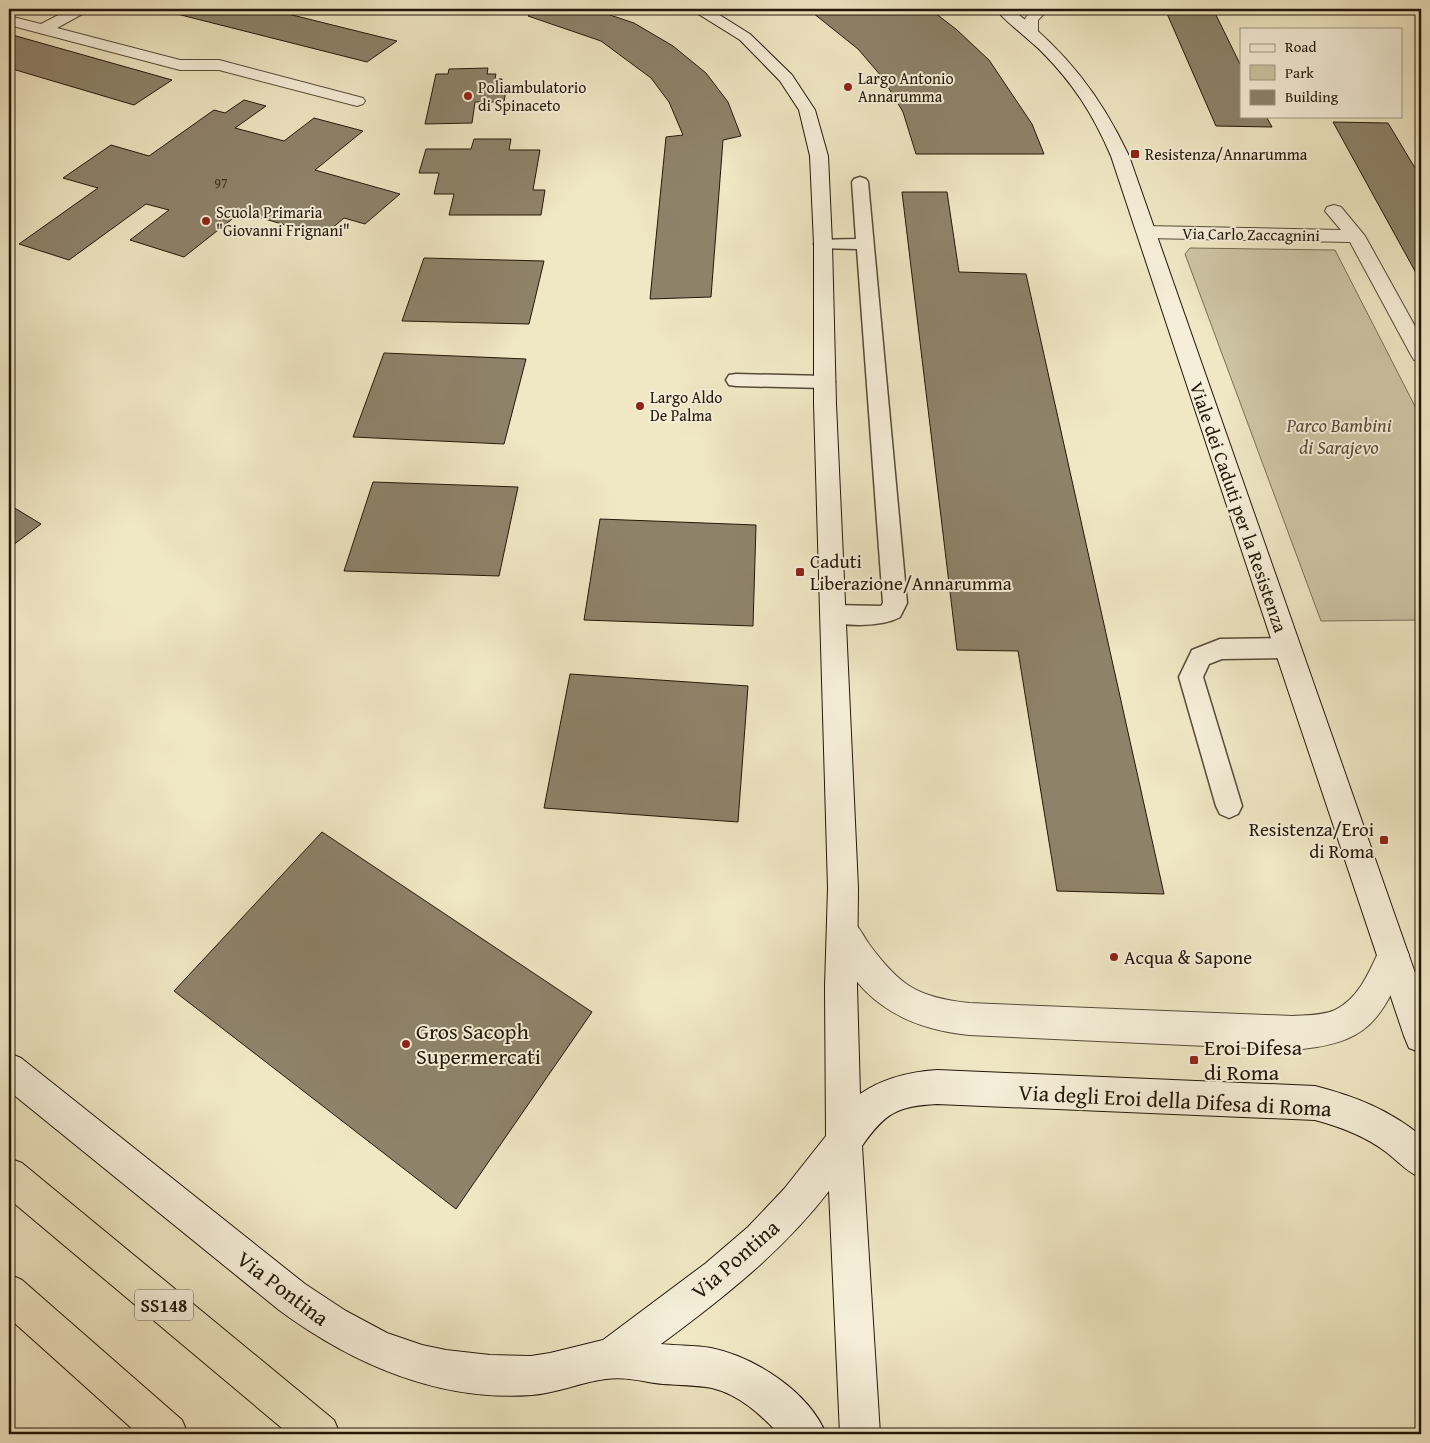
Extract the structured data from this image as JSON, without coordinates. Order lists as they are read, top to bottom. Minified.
{"streets":{"highway":["SS148"],"street":["Via Carlo Zaccagnini","Viale dei Caduti per la Resistenza","Via degli Eroi della Difesa di Roma","Via Pontina"]},"crossings":[["Via Carlo Zaccagnini","Viale dei Caduti per la Resistenza"],["Via degli Eroi della Difesa di Roma","Via Pontina"]],"parks":["Parco Bambini di Sarajevo"],"places":{"other":["Largo Antonio Annarumma","Poliambulatorio di Spinaceto","Scuola Primaria \"Giovanni Frignani\"","Largo Aldo De Palma","Acqua & Sapone","Gros Sacoph Supermercati"],"transit":["Resistenza/Annarumma","Caduti Liberazione/Annarumma","Resistenza/Eroi di Roma","Eroi Difesa di Roma"]},"house_numbers":["97"],"legend":["Road","Park","Building"]}
